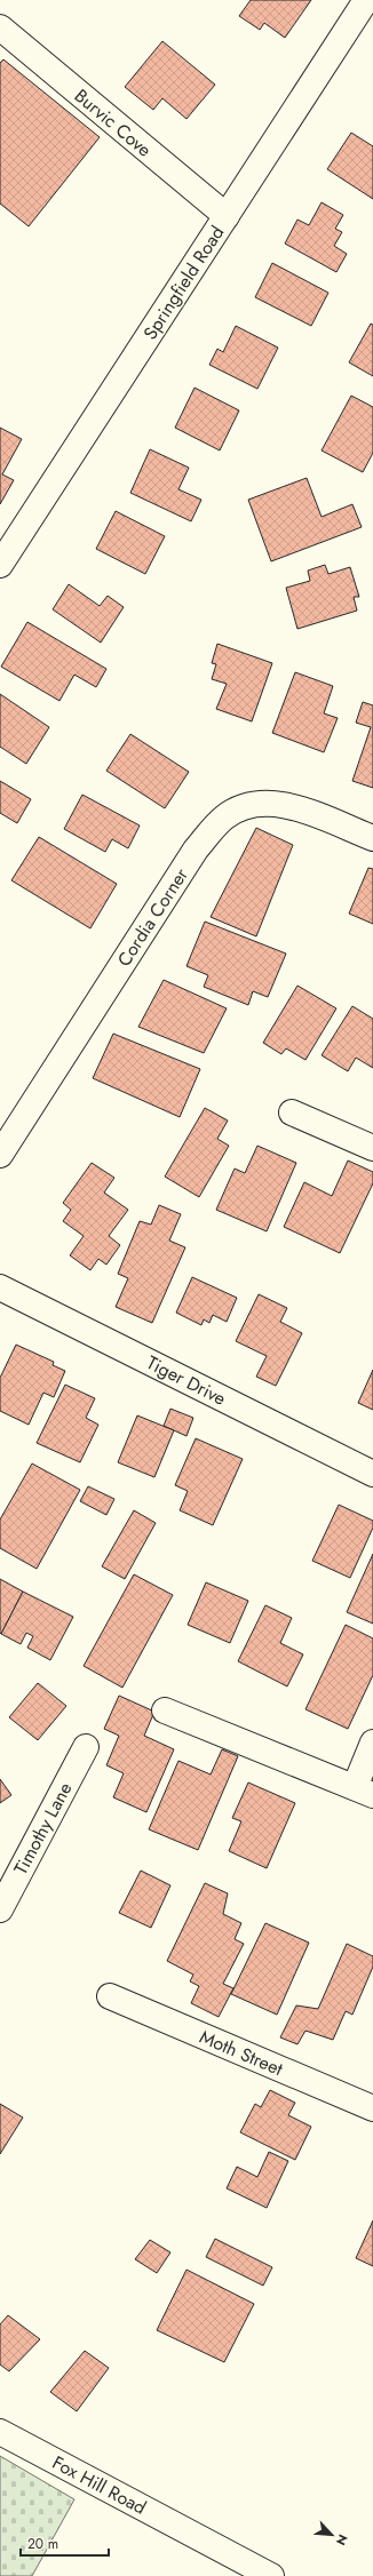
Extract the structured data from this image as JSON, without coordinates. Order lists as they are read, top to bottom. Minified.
{"streets":{"street":["Burvic Cove","Springfield Road","Cordia Corner","Tiger Drive","Timothy Lane","Moth Street","Fox Hill Road"]},"crossings":[["Burvic Cove","Springfield Road"]],"scale_bar":"20 m","north":"bottom right"}
